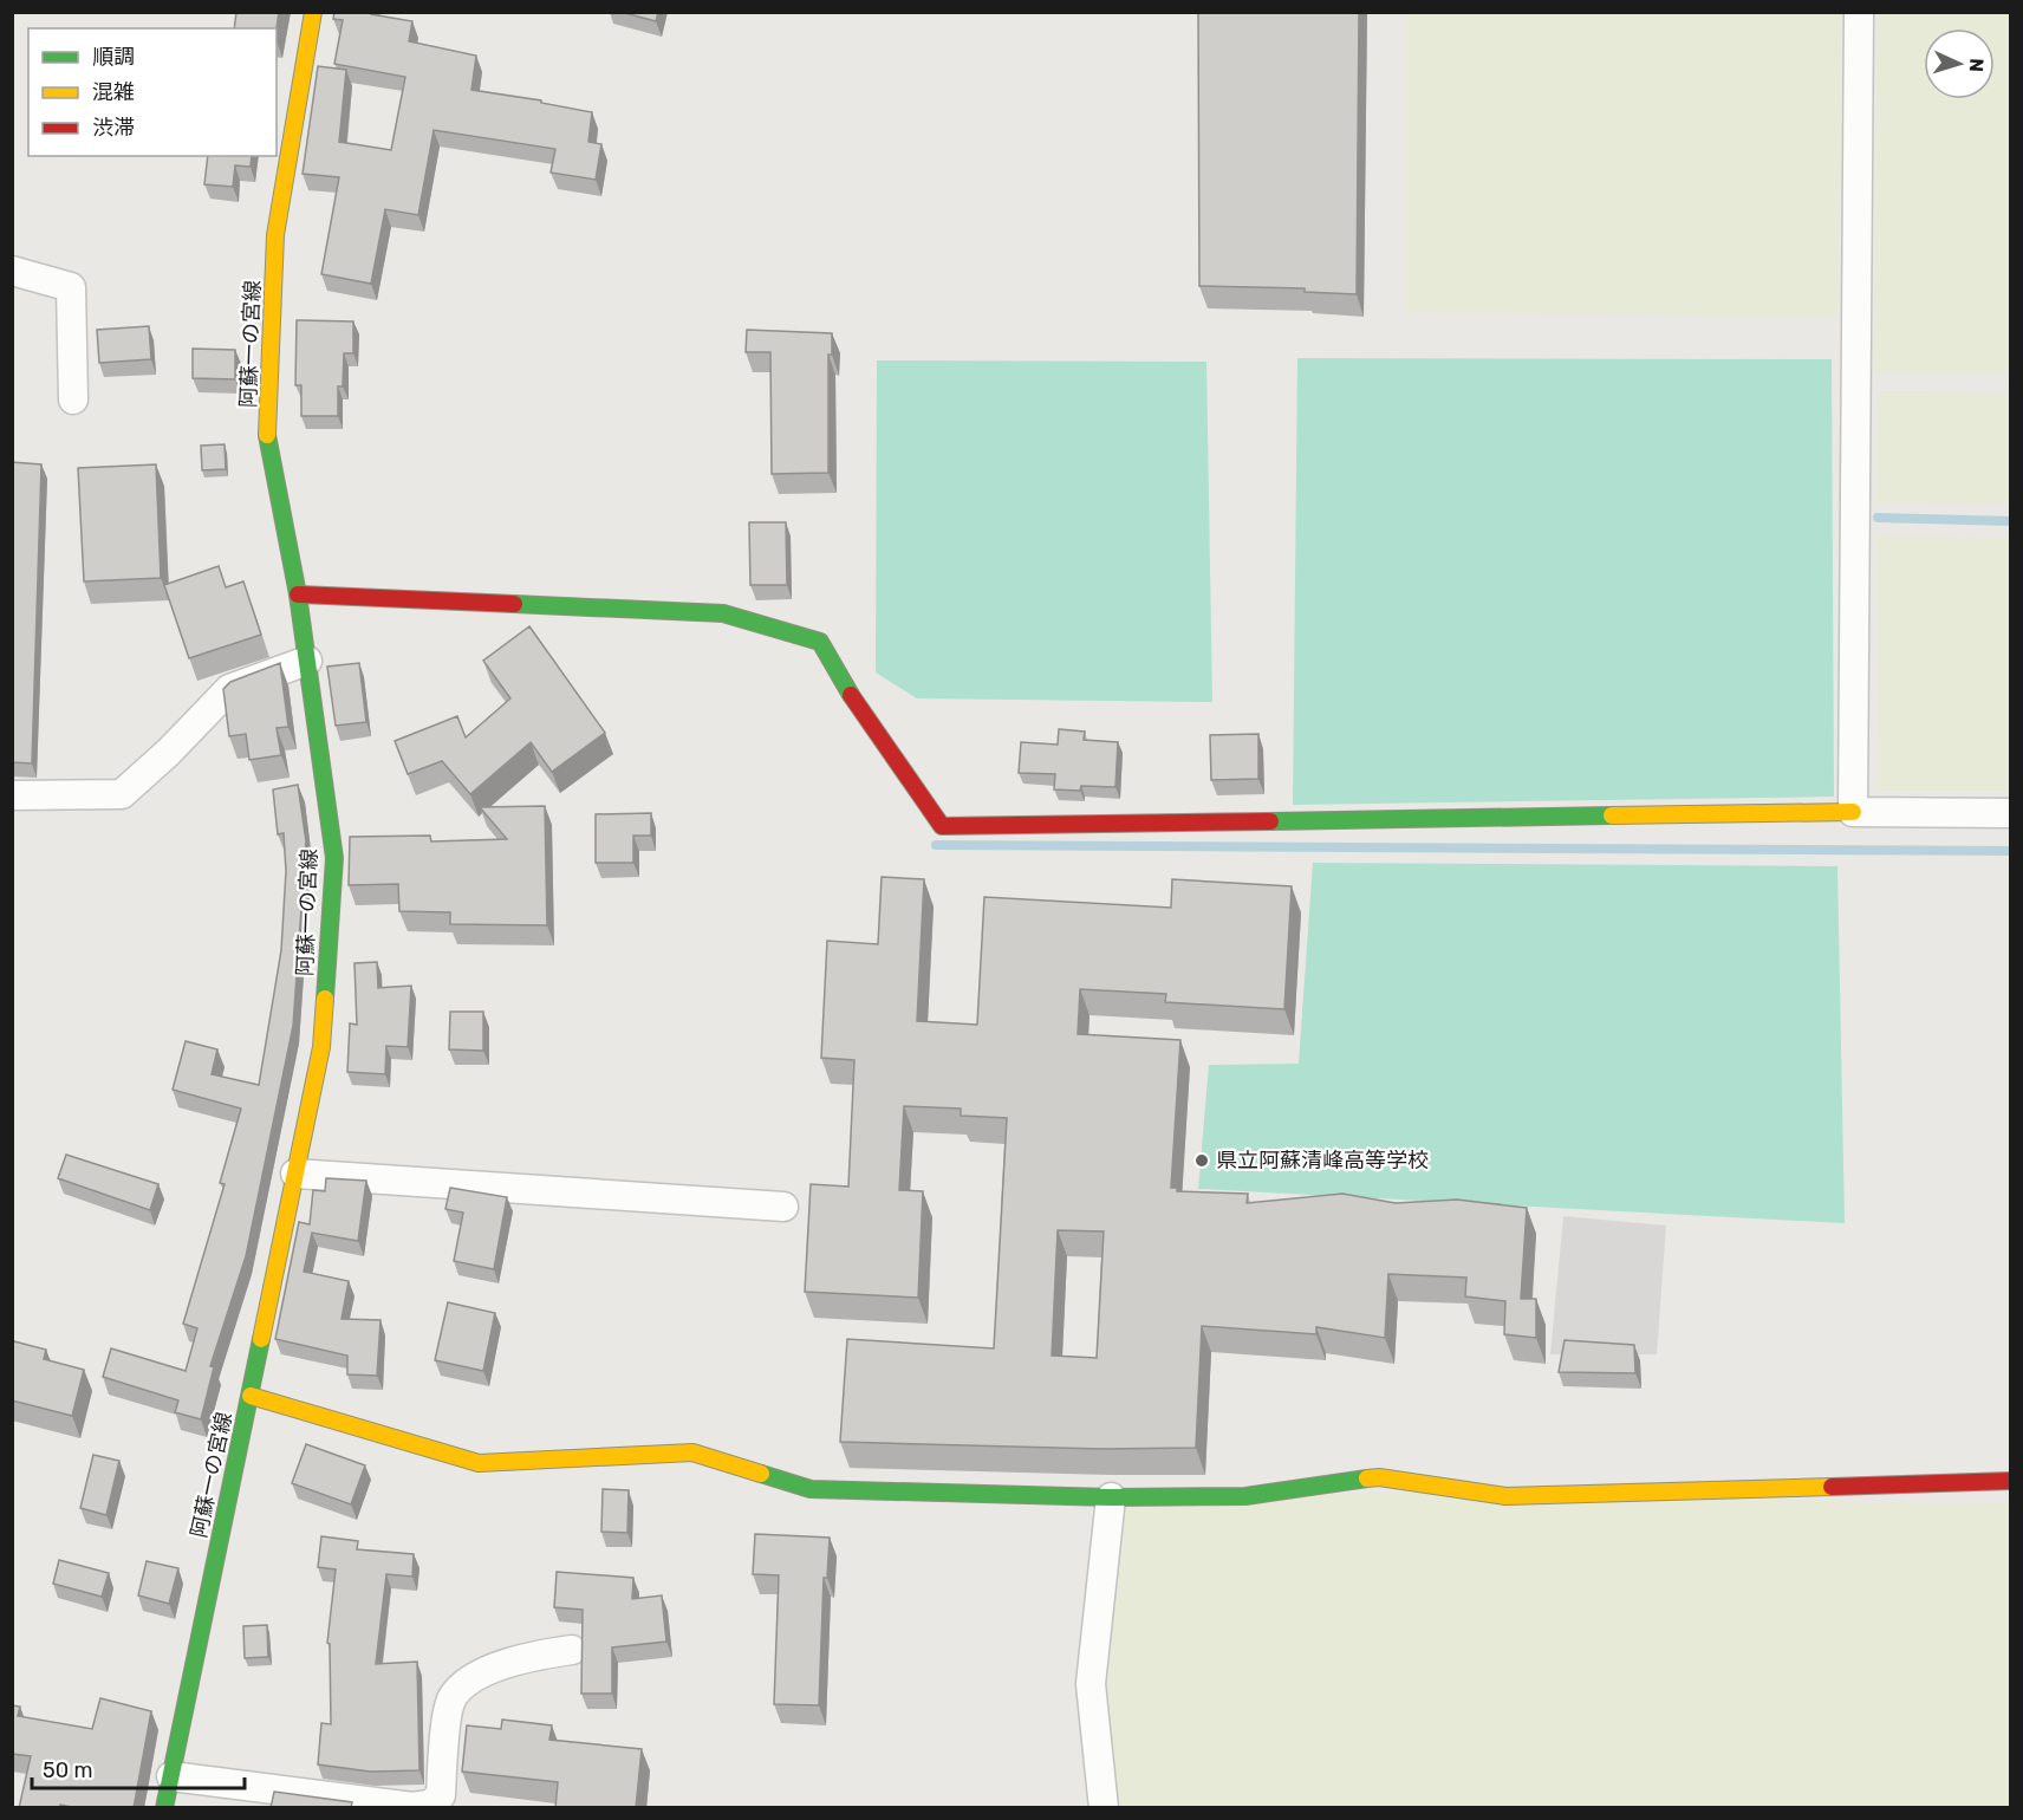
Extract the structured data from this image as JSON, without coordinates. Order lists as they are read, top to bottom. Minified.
{"streets":{"street":["阿蘇一の宮線"]},"places":["県立阿蘇清峰高等学校"],"legend":["順調","混雑","渋滞"],"scale_bar":"50 m","north":"right"}
